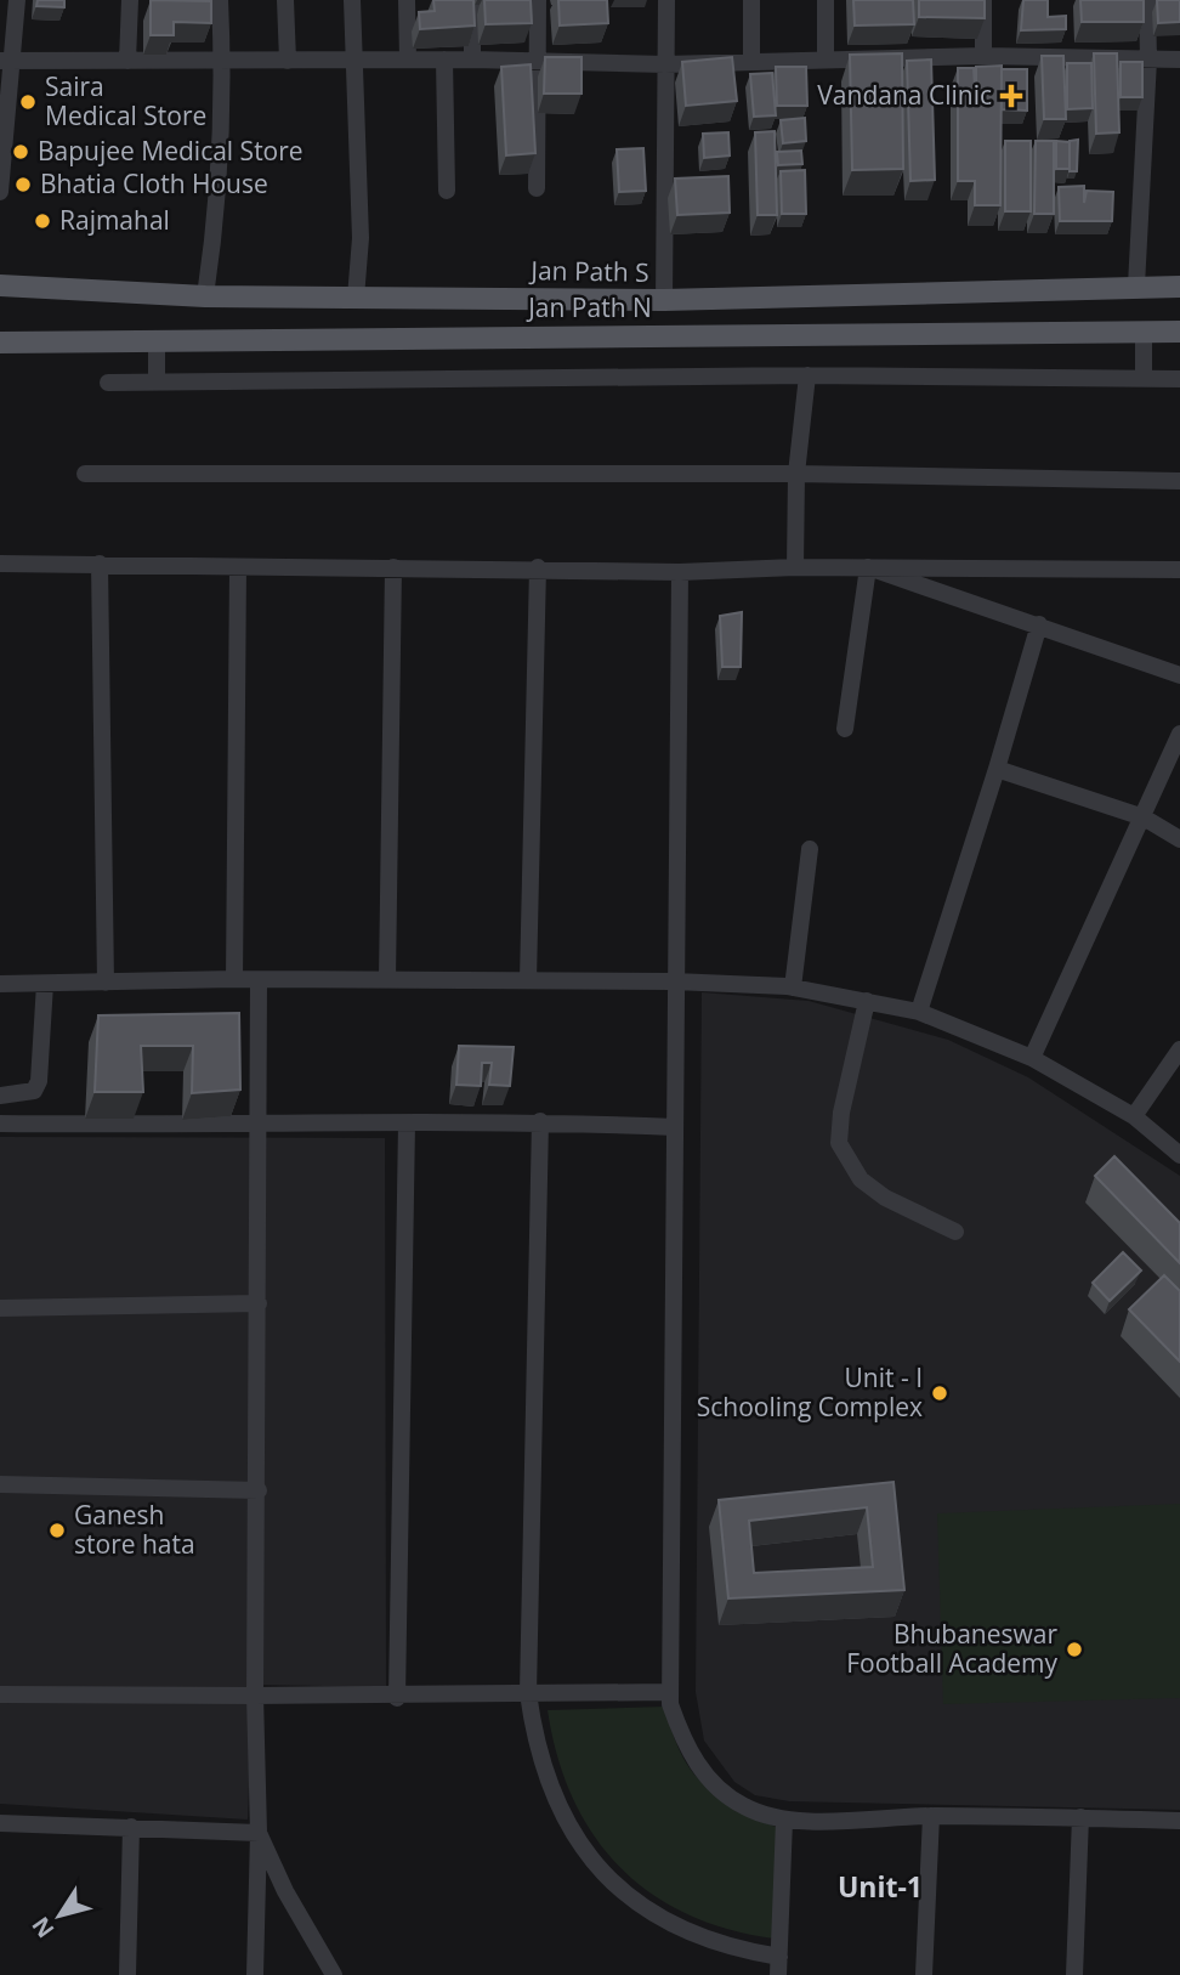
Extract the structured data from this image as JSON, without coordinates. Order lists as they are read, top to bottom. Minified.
{"streets":{"main road":["Jan Path S","Jan Path N"]},"districts":["Unit-1"],"places":{"health":["Vandana Clinic"],"other":["Saira Medical Store","Bapujee Medical Store","Bhatia Cloth House","Rajmahal","Unit - I Schooling Complex","Ganesh store hata","Bhubaneswar Football Academy"]},"north":"bottom left"}
